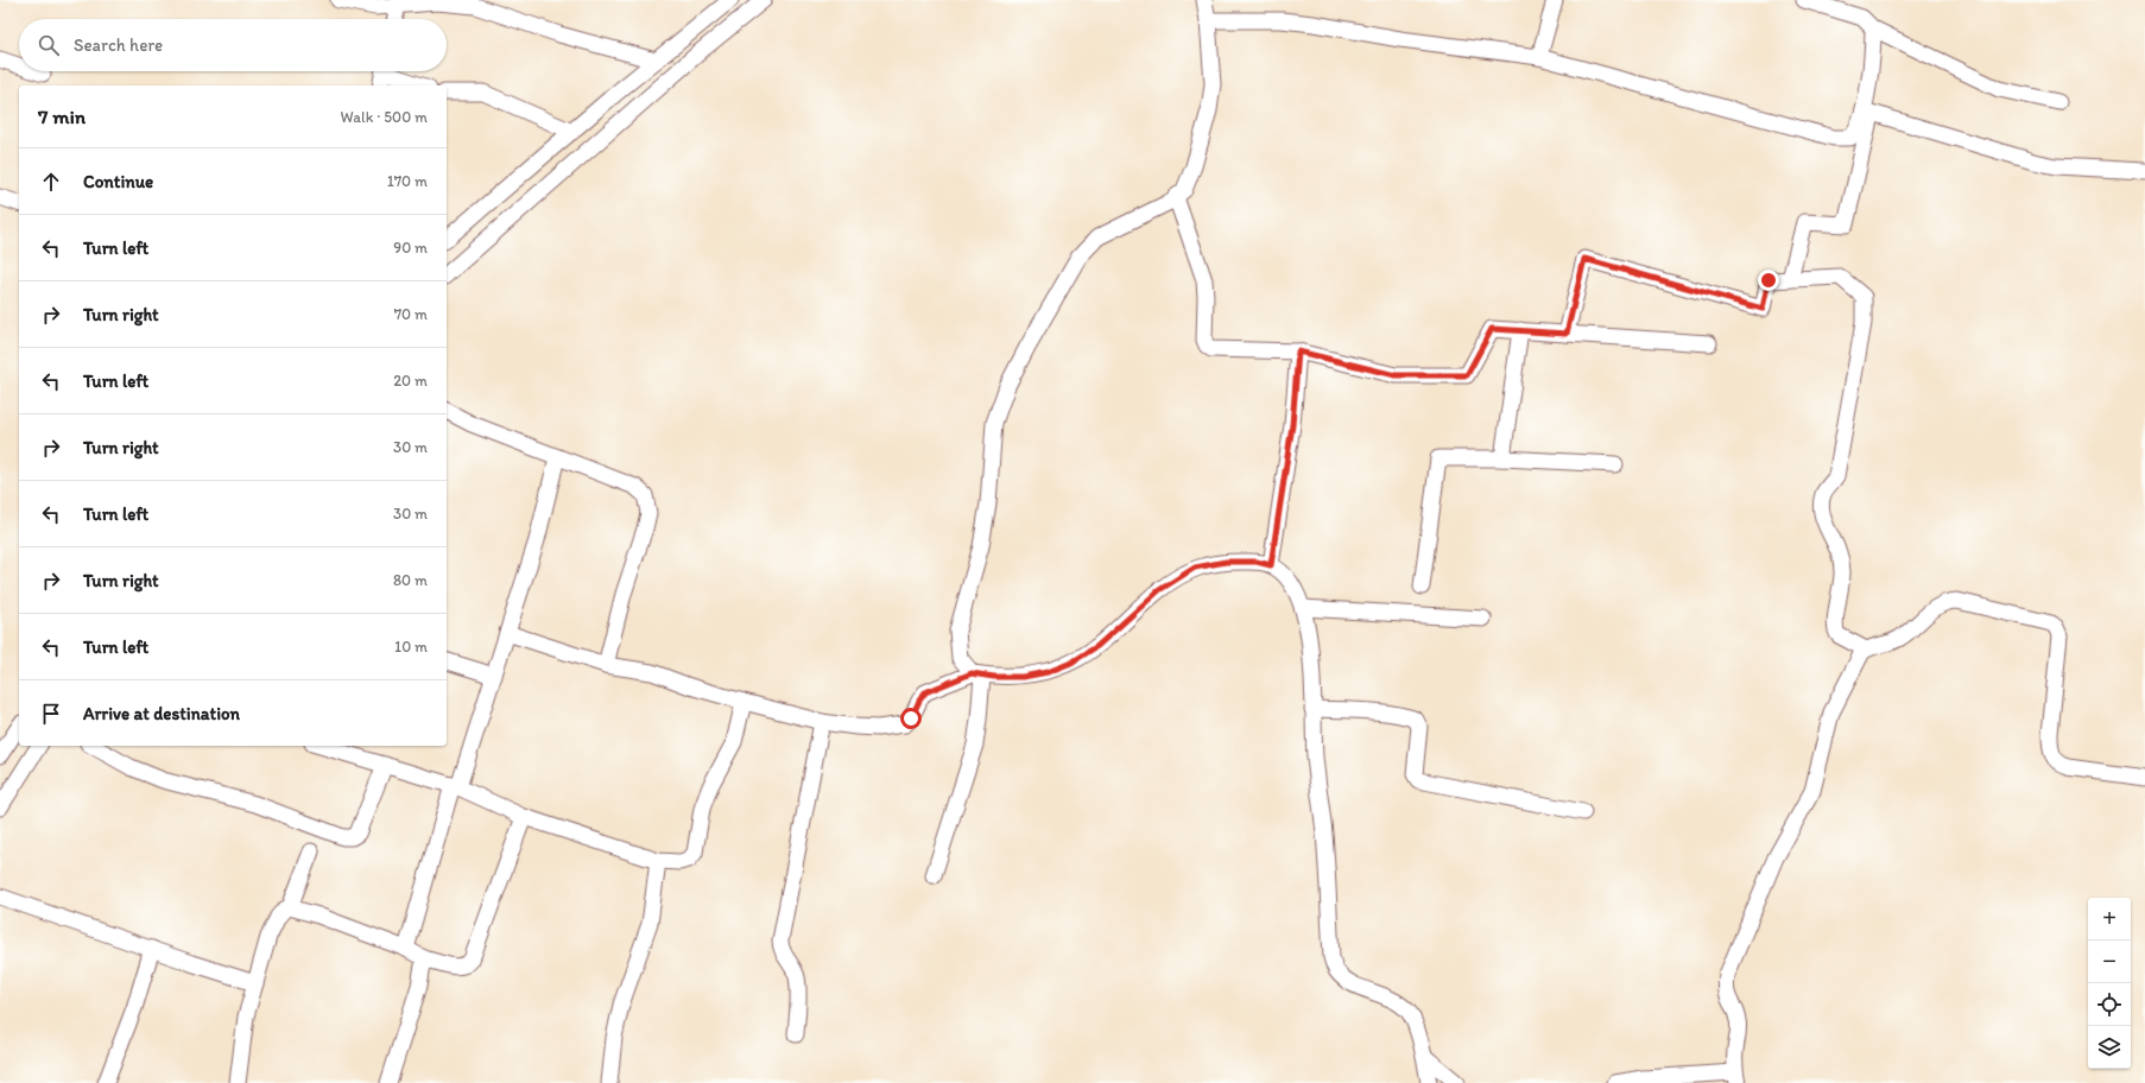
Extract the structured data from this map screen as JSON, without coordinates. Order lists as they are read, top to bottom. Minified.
{"page":{"search":"Search here","heading":["7 min","Walk · 500 m"],"list":[["Continue","170 m"],["Turn left","90 m"],["Turn right","70 m"],["Turn left","20 m"],["Turn right","30 m"],["Turn left","30 m"],["Turn right","80 m"],["Turn left","10 m"],"Arrive at destination"],"map_buttons":["+","−"]}}
